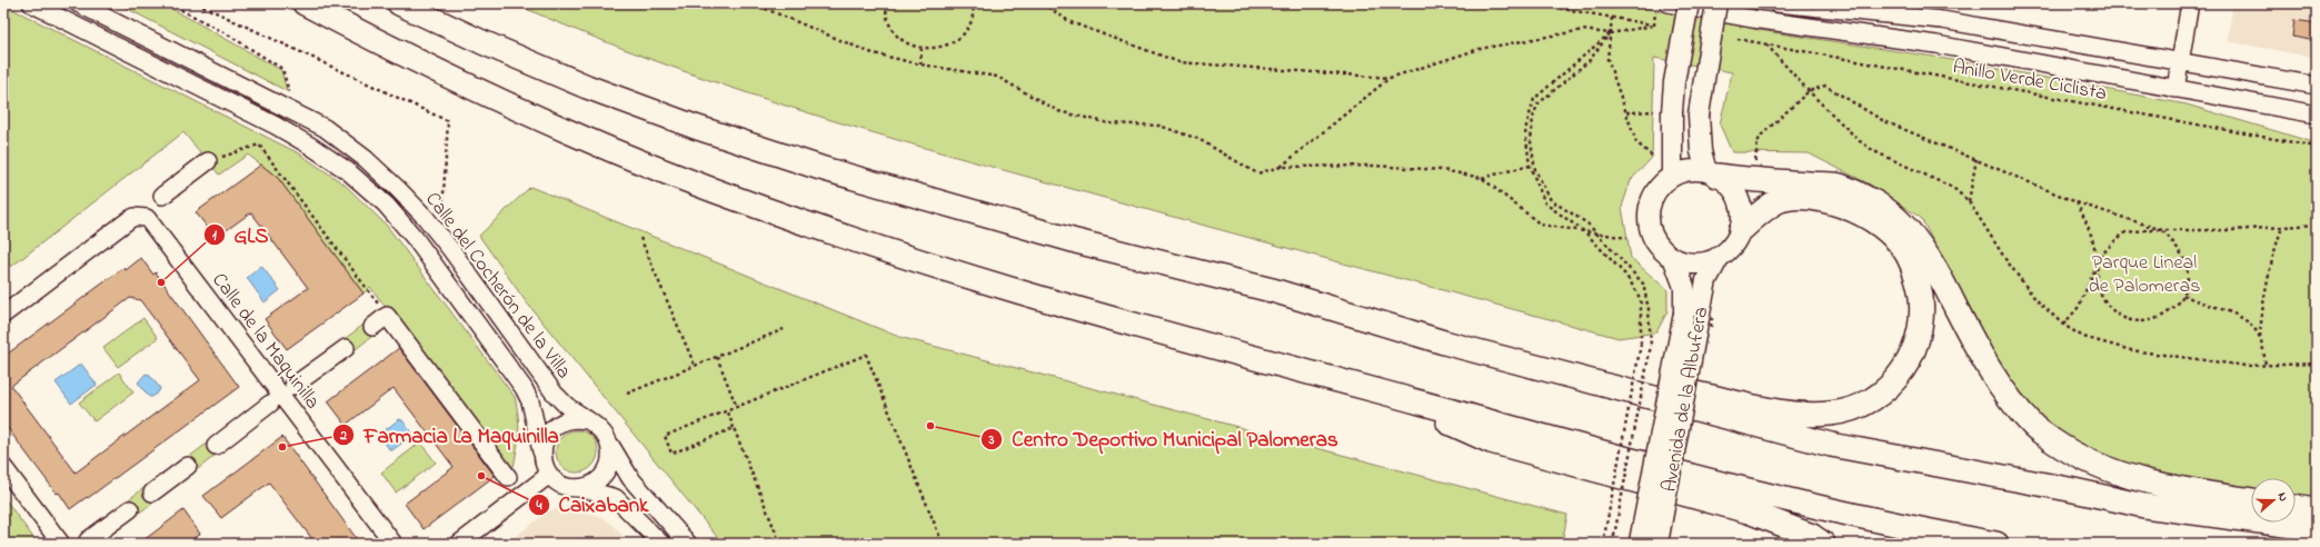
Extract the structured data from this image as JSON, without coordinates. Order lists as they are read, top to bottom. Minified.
{"streets":{"main road":["Avenida de la Albufera"],"street":["Calle del Cocherón de la Villa","Calle de la Maquinilla"],"path":["Anillo Verde Ciclista"]},"parks":["Parque Lineal de Palomeras"],"places":["GLS","Centro Deportivo Municipal Palomeras","Farmacia La Maquinilla","Caixabank"],"north":"right"}
